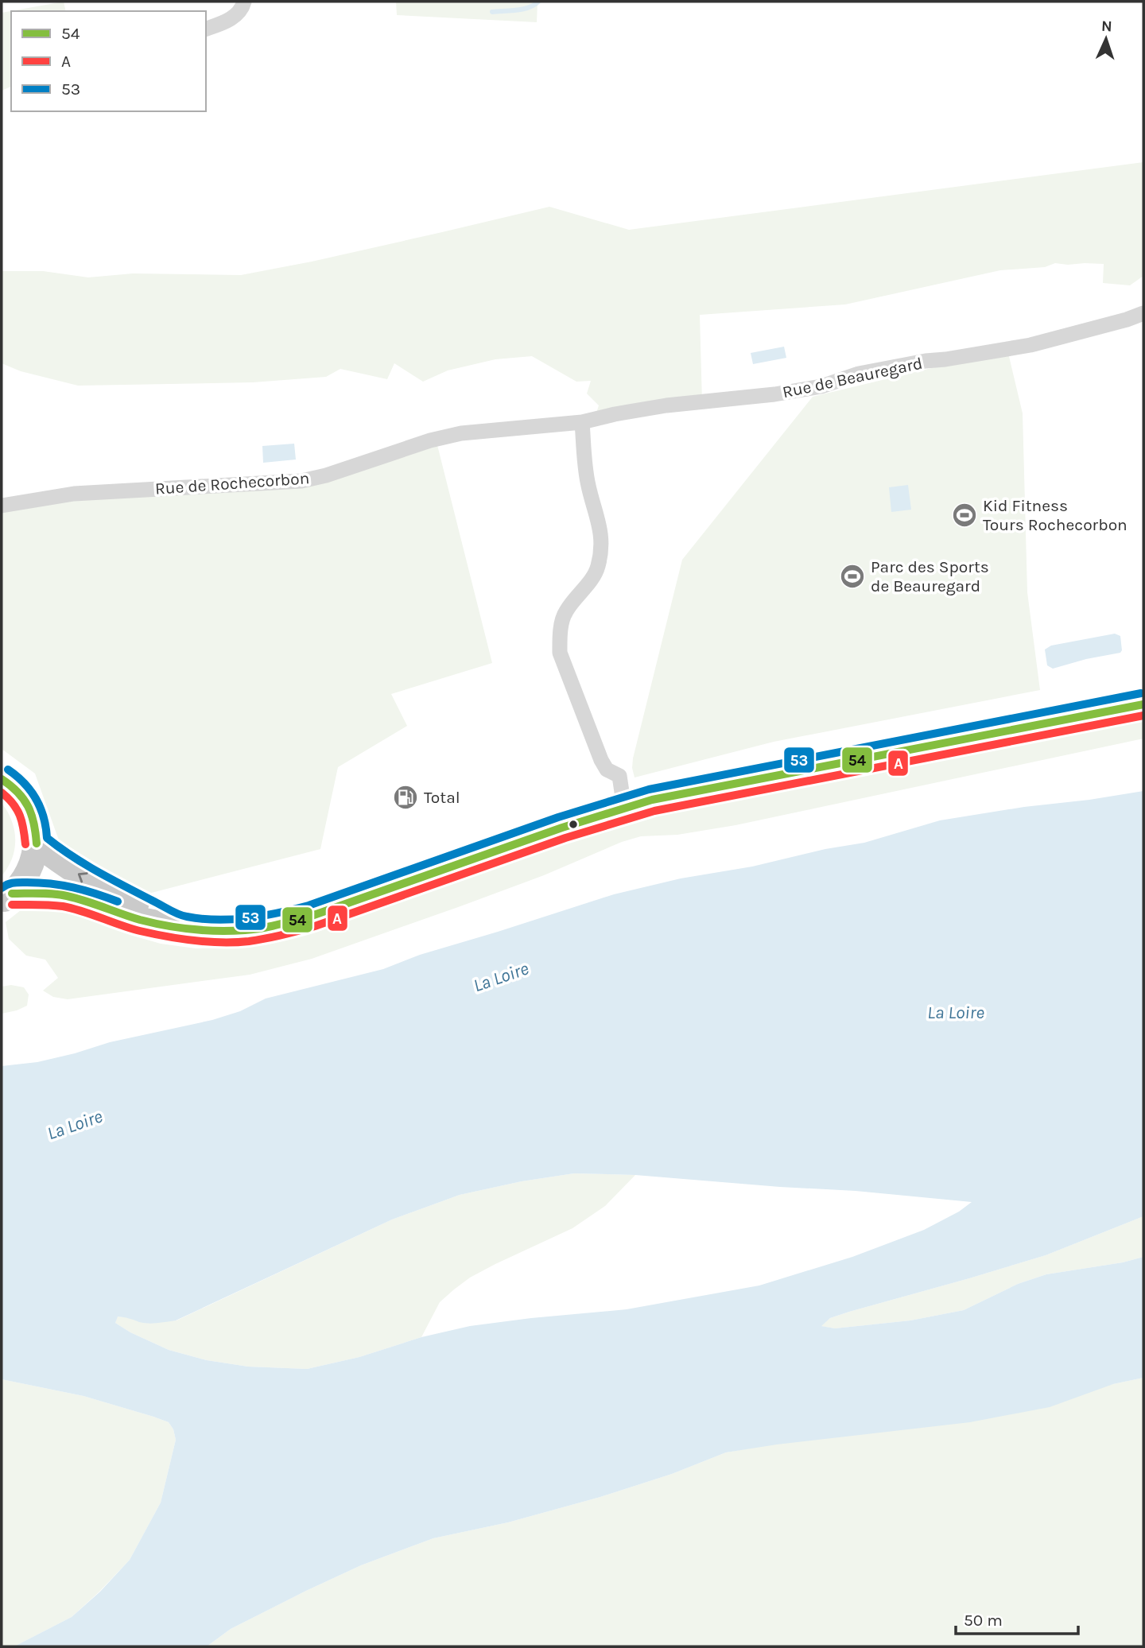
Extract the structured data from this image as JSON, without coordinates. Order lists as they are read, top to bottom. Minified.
{"streets":{"street":["Rue de Beauregard","Rue de Rochecorbon"]},"crossings":[["Rue de Beauregard","Rue de Rochecorbon"]],"water":["La Loire"],"places":{"sports":["Kid Fitness Tours Rochecorbon","Parc des Sports de Beauregard"],"fuel station":["Total"]},"lines":["transit line 53","transit line 54","transit line A"],"legend":["54","A","53"],"scale_bar":"50 m","north":"top"}
